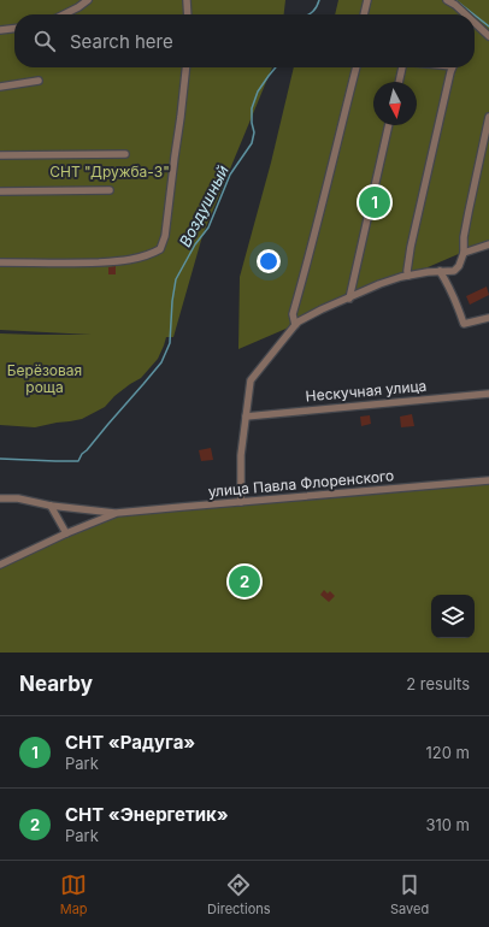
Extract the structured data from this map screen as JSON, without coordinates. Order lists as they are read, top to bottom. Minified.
{"streets":{"street":["Нескучная улица","улица Павла Флоренского"]},"water":["Воздушный"],"parks":["СНТ \"Дружба-3\"","Берёзовая роща"],"north":"bottom","page":{"search":"Search here","pins":["1","2"],"heading":["Nearby","2 results"],"list":[{"mark":"1","name":"СНТ «Радуга»","note":"Park","value":"120 m"},{"mark":"2","name":"СНТ «Энергетик»","note":"Park","value":"310 m"}],"nav":["Map","Directions","Saved"]}}
